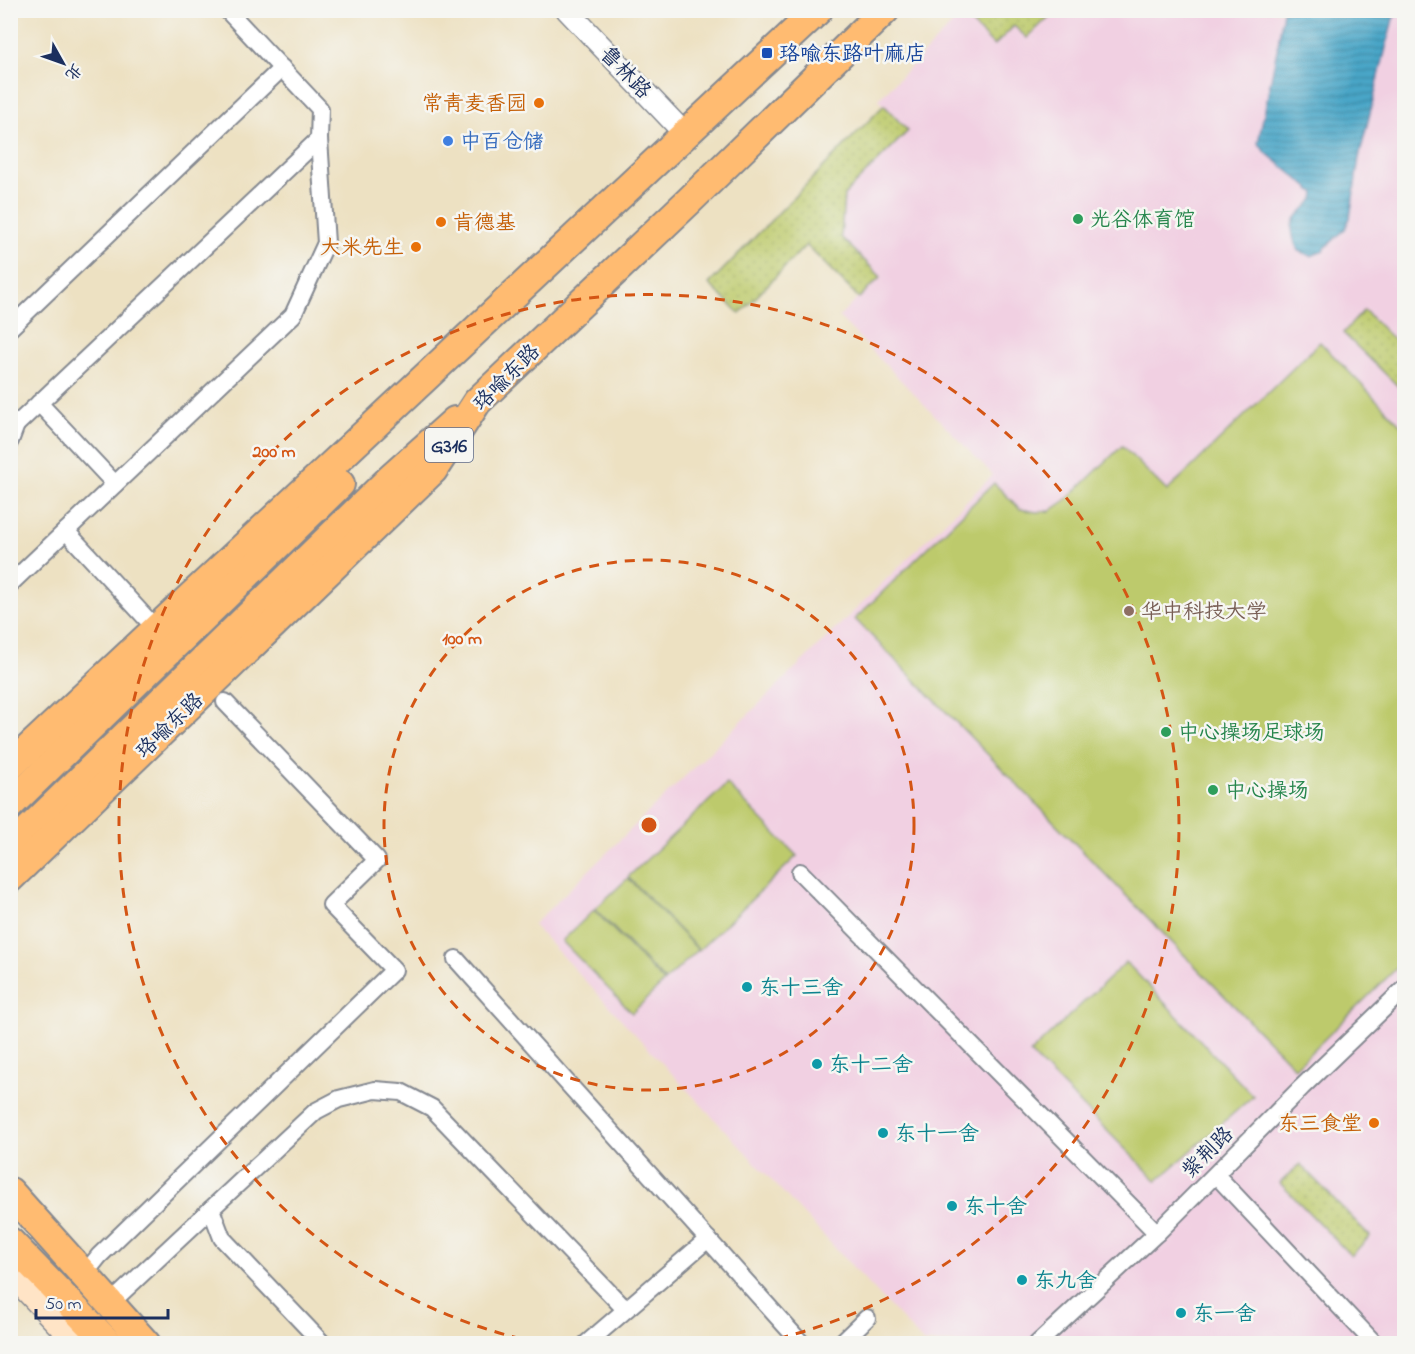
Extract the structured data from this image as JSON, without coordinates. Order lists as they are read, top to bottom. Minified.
{"streets":{"highway":["珞喻东路","G316"],"street":["鲁林路","紫荆路"]},"places":{"transit":["珞喻东路叶麻店"],"other":["常青麦香园","中百仓储","光谷体育馆","肯德基","大米先生","华中科技大学","中心操场足球场","中心操场","东十三舍","东十二舍","东三食堂","东十一舍","东十舍","东九舍","东一舍"]},"scale_bar":"50 m","north":"bottom right","rings":["200 m","100 m"]}
